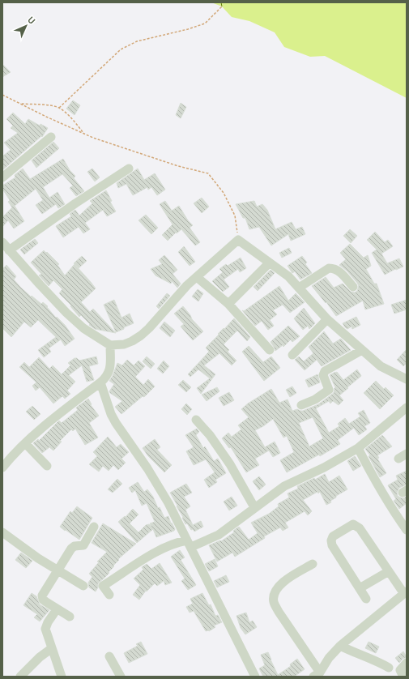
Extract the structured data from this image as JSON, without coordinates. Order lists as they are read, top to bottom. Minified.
{"north":"top right"}
